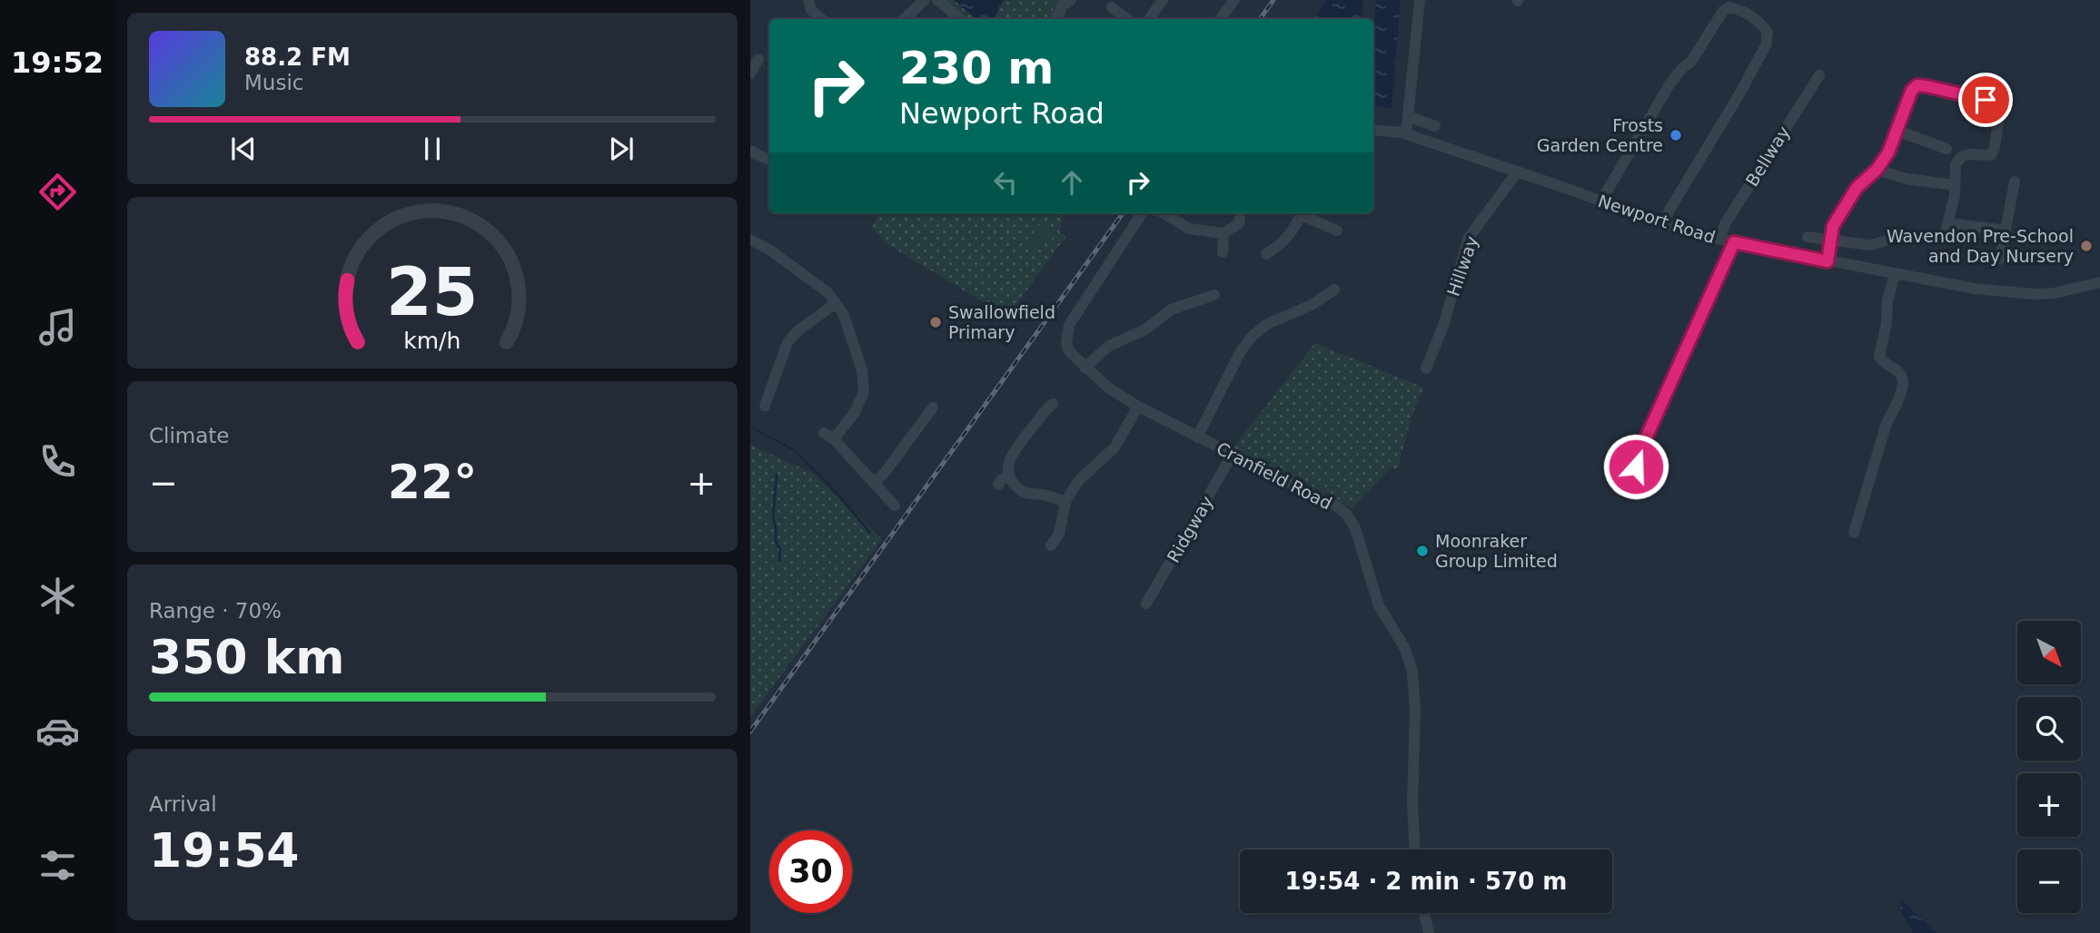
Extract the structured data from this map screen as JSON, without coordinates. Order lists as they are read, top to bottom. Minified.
{"streets":{"street":["Bellway","Newport Road","Hillway","Cranfield Road","Ridgway"]},"crossings":[["Bellway","Newport Road"],["Newport Road","Hillway"],["Cranfield Road","Ridgway"]],"places":["Frosts Garden Centre","Wavendon Pre-School and Day Nursery","Swallowfield Primary","Moonraker Group Limited"],"north":"bottom right","page":{"tabs":"19:52","turn":["230 m","Newport Road"],"song":["88.2 FM","Music"],"tile":["Climate",["Range · 70%","350 km"],["Arrival","19:54"]],"heat":["−","22°","+"],"map_buttons":["+","−"],"limit":"30","trip":"19:54 · 2 min · 570 m","gauge":["25","km/h"]}}
